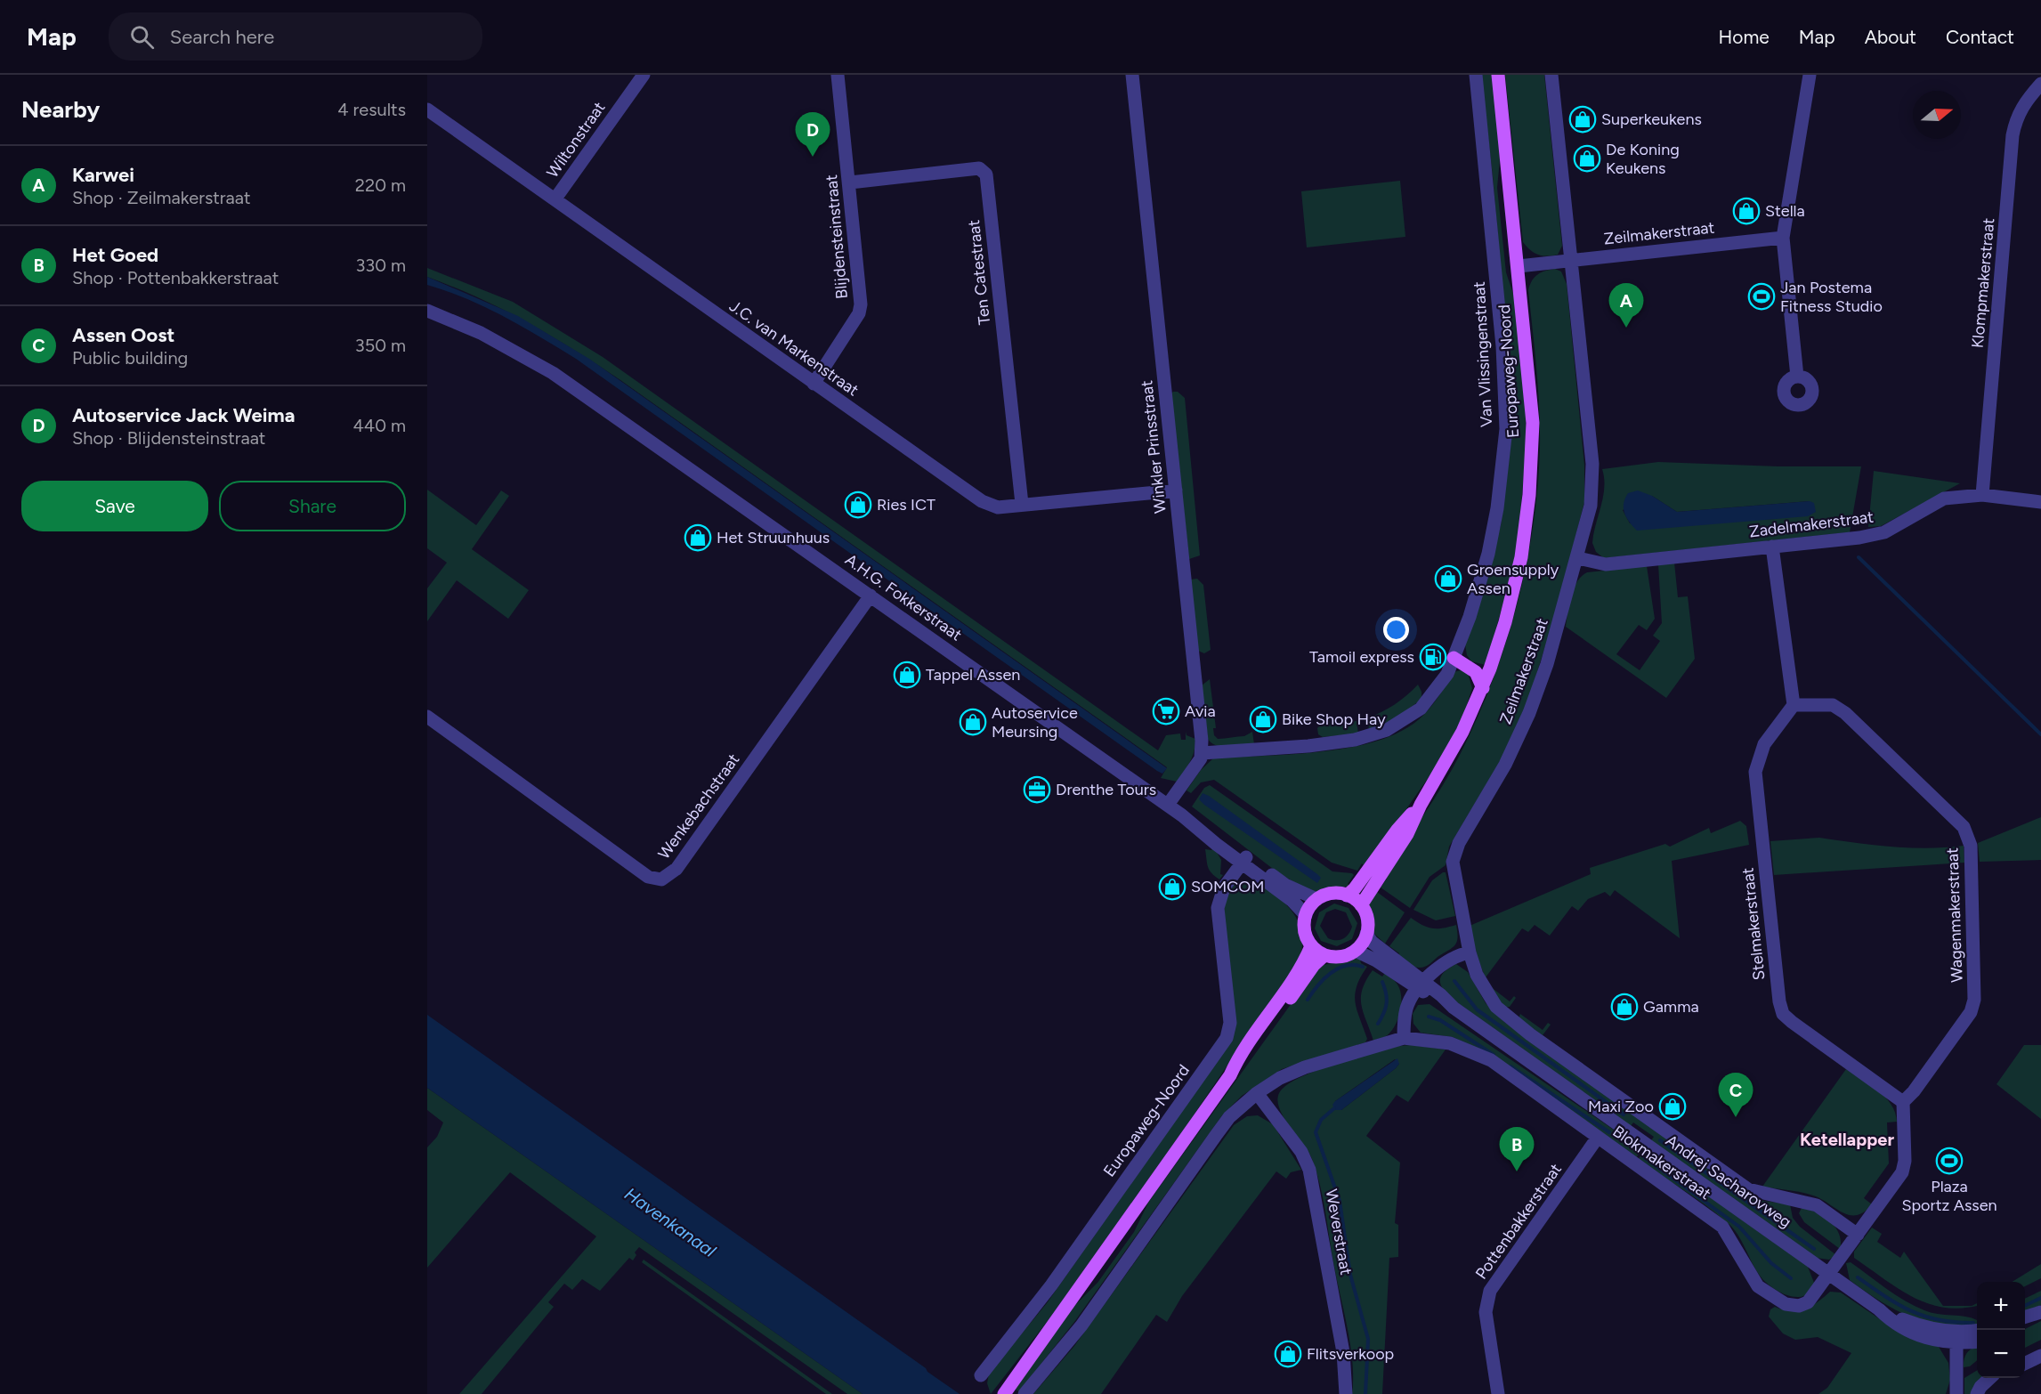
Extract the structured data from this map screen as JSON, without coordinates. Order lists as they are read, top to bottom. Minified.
{"streets":{"main road":["Europaweg-Noord"],"street":["Wiltonstraat","Zeilmakerstraat","Blijdensteinstraat","Ten Catestraat","Klompmakerstraat","J.C. van Markenstraat","Van Vlissingenstraat","Winkler Prinsstraat","Zadelmakerstraat","A.H.G. Fokkerstraat","Wenkebachstraat","Wagenmakerstraat","Stelmakerstraat","Blokmakerstraat","Andrej Sacharovweg","Pottenbakkerstraat","Weverstraat"]},"crossings":[["Wiltonstraat","J.C. van Markenstraat"],["Zeilmakerstraat","Europaweg-Noord"],["Zeilmakerstraat","Zadelmakerstraat"],["Blijdensteinstraat","Ten Catestraat"],["Blijdensteinstraat","J.C. van Markenstraat"],["Ten Catestraat","J.C. van Markenstraat"],["Klompmakerstraat","Zadelmakerstraat"],["J.C. van Markenstraat","Winkler Prinsstraat"],["Van Vlissingenstraat","Winkler Prinsstraat"],["Europaweg-Noord","A.H.G. Fokkerstraat"],["Europaweg-Noord","Andrej Sacharovweg"],["A.H.G. Fokkerstraat","Wenkebachstraat"],["A.H.G. Fokkerstraat","Andrej Sacharovweg"],["Wagenmakerstraat","Stelmakerstraat"],["Blokmakerstraat","Andrej Sacharovweg"],["Blokmakerstraat","Pottenbakkerstraat"]],"districts":["Ketellapper"],"water":["Havenkanaal"],"places":{"shop":["Superkeukens","De Koning Keukens","Stella","Ries ICT","Het Struunhuus","Groensupply Assen","Tappel Assen","Bike Shop Hay","Autoservice Meursing","SOMCOM","Gamma","Maxi Zoo","Flitsverkoop"],"sports":["Jan Postema Fitness Studio","Plaza Sportz Assen"],"fuel station":["Tamoil express"],"supermarket":["Avia"],"office":["Drenthe Tours"]},"north":"right","page":{"header":"Map","search":"Search here","nav":["Home","Map","About","Contact"],"heading":["Nearby","4 results"],"pins":["D","A","C","B"],"list":[{"mark":"A","name":"Karwei","note":"Shop · Zeilmakerstraat","value":"220 m"},{"mark":"B","name":"Het Goed","note":"Shop · Pottenbakkerstraat","value":"330 m"},{"mark":"C","name":"Assen Oost","note":"Public building","value":"350 m"},{"mark":"D","name":"Autoservice Jack Weima","note":"Shop · Blijdensteinstraat","value":"440 m"}],"buttons":["Save","Share"],"map_buttons":["+","−"]}}
